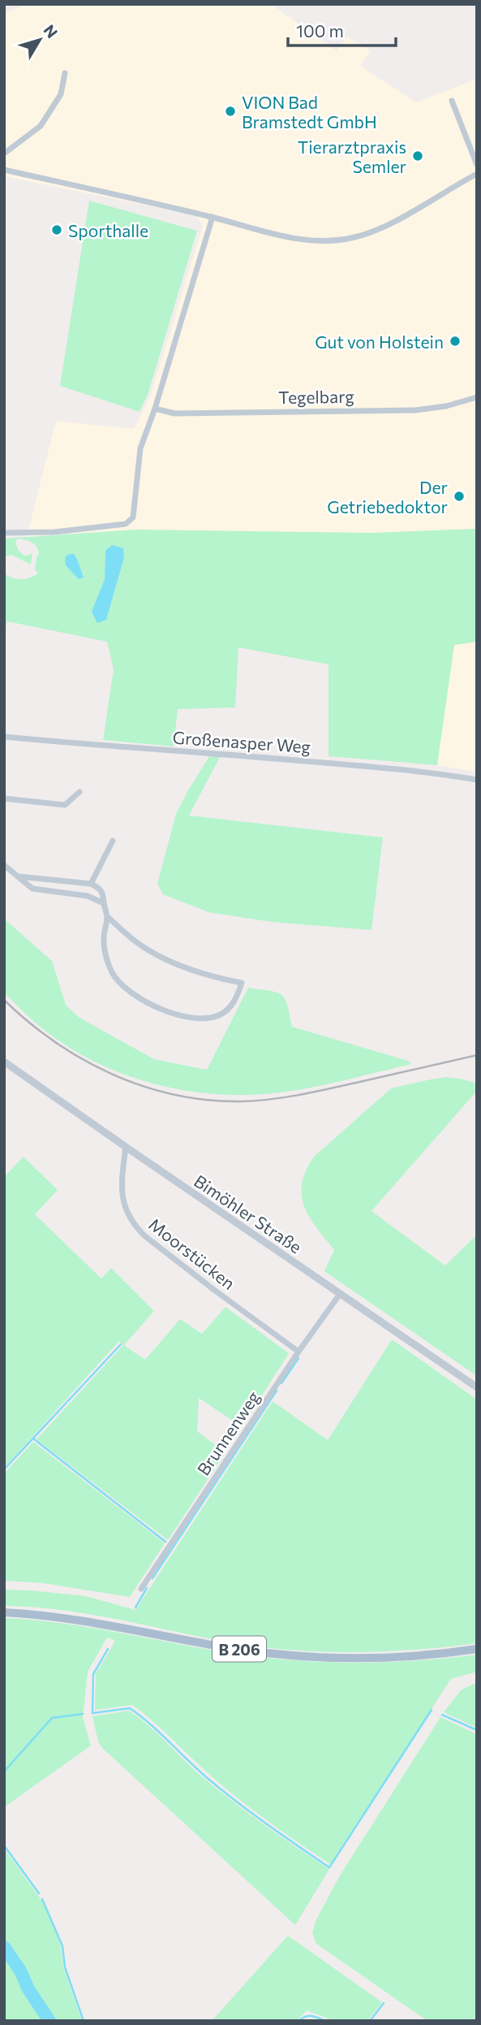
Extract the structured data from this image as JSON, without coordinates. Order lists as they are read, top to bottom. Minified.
{"streets":{"main road":["B 206"],"street":["Tegelbarg","Großenasper Weg","Bimöhler Straße","Moorstücken","Brunnenweg"]},"crossings":[["Bimöhler Straße","Moorstücken"],["Bimöhler Straße","Brunnenweg"],["Moorstücken","Brunnenweg"]],"places":["VION Bad Bramstedt GmbH","Tierarztpraxis Semler","Sporthalle","Gut von Holstein","Der Getriebedoktor"],"scale_bar":"100 m","north":"top right"}
